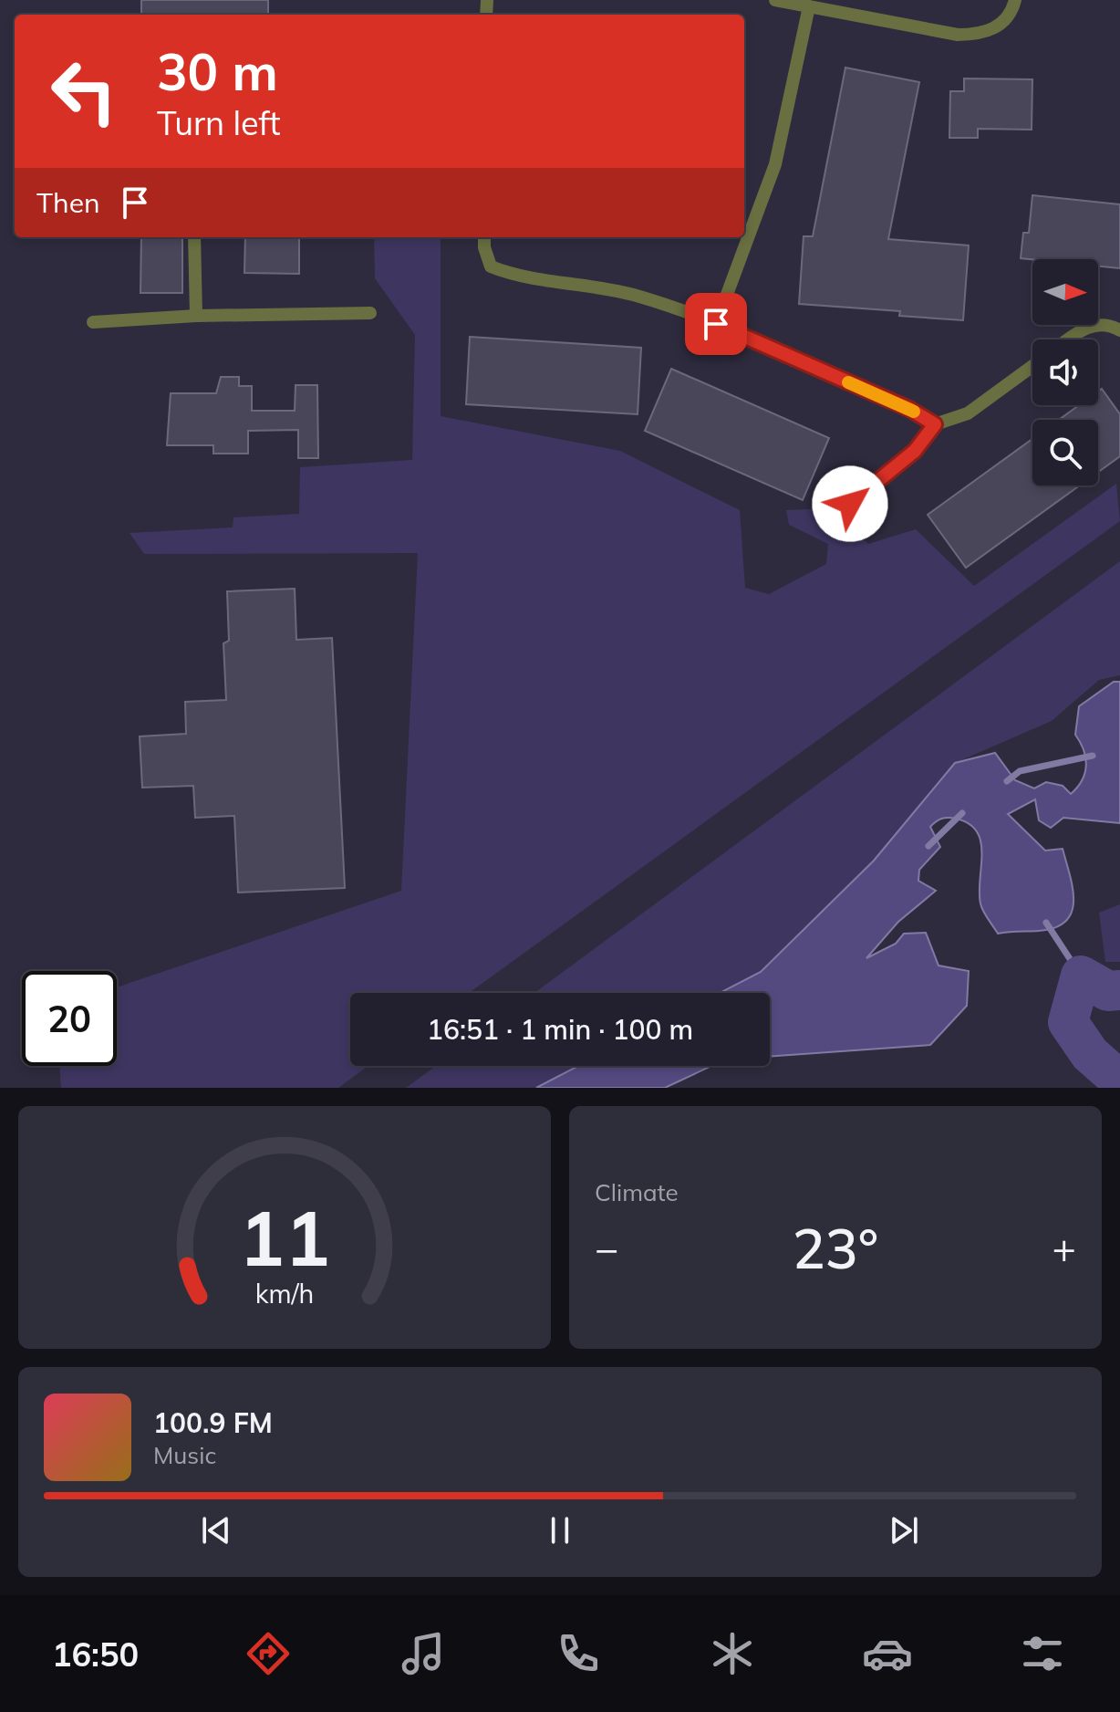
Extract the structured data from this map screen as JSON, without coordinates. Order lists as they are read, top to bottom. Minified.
{"north":"right","page":{"turn":["30 m","Turn left"],"then":"Then","limit":"20","trip":"16:51 · 1 min · 100 m","tile":"Climate","heat":["−","23°","+"],"song":["100.9 FM","Music"],"tabs":"16:50","gauge":["11","km/h"]}}
